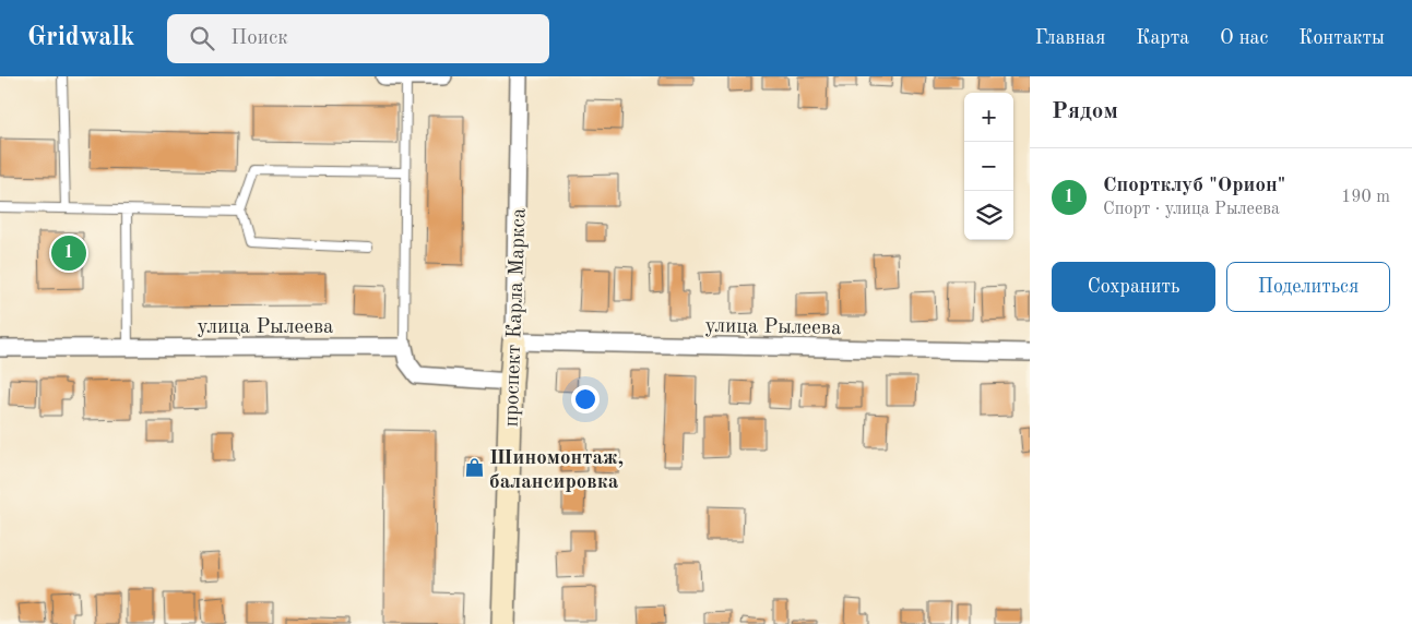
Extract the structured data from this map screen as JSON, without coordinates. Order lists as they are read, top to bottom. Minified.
{"streets":{"street":["проспект Карла Маркса","улица Рылеева"]},"crossings":[["проспект Карла Маркса","улица Рылеева"]],"places":{"shop":["Шиномонтаж, балансировка"]},"page":{"header":"Gridwalk","search":"Поиск","nav":["Главная","Карта","О нас","Контакты"],"heading":"Рядом","map_buttons":["+","−"],"list":[{"mark":"1","name":"Спортклуб \"Орион\"","note":"Спорт · улица Рылеева","value":"190 m"}],"pins":"1","buttons":["Сохранить","Поделиться"]}}
